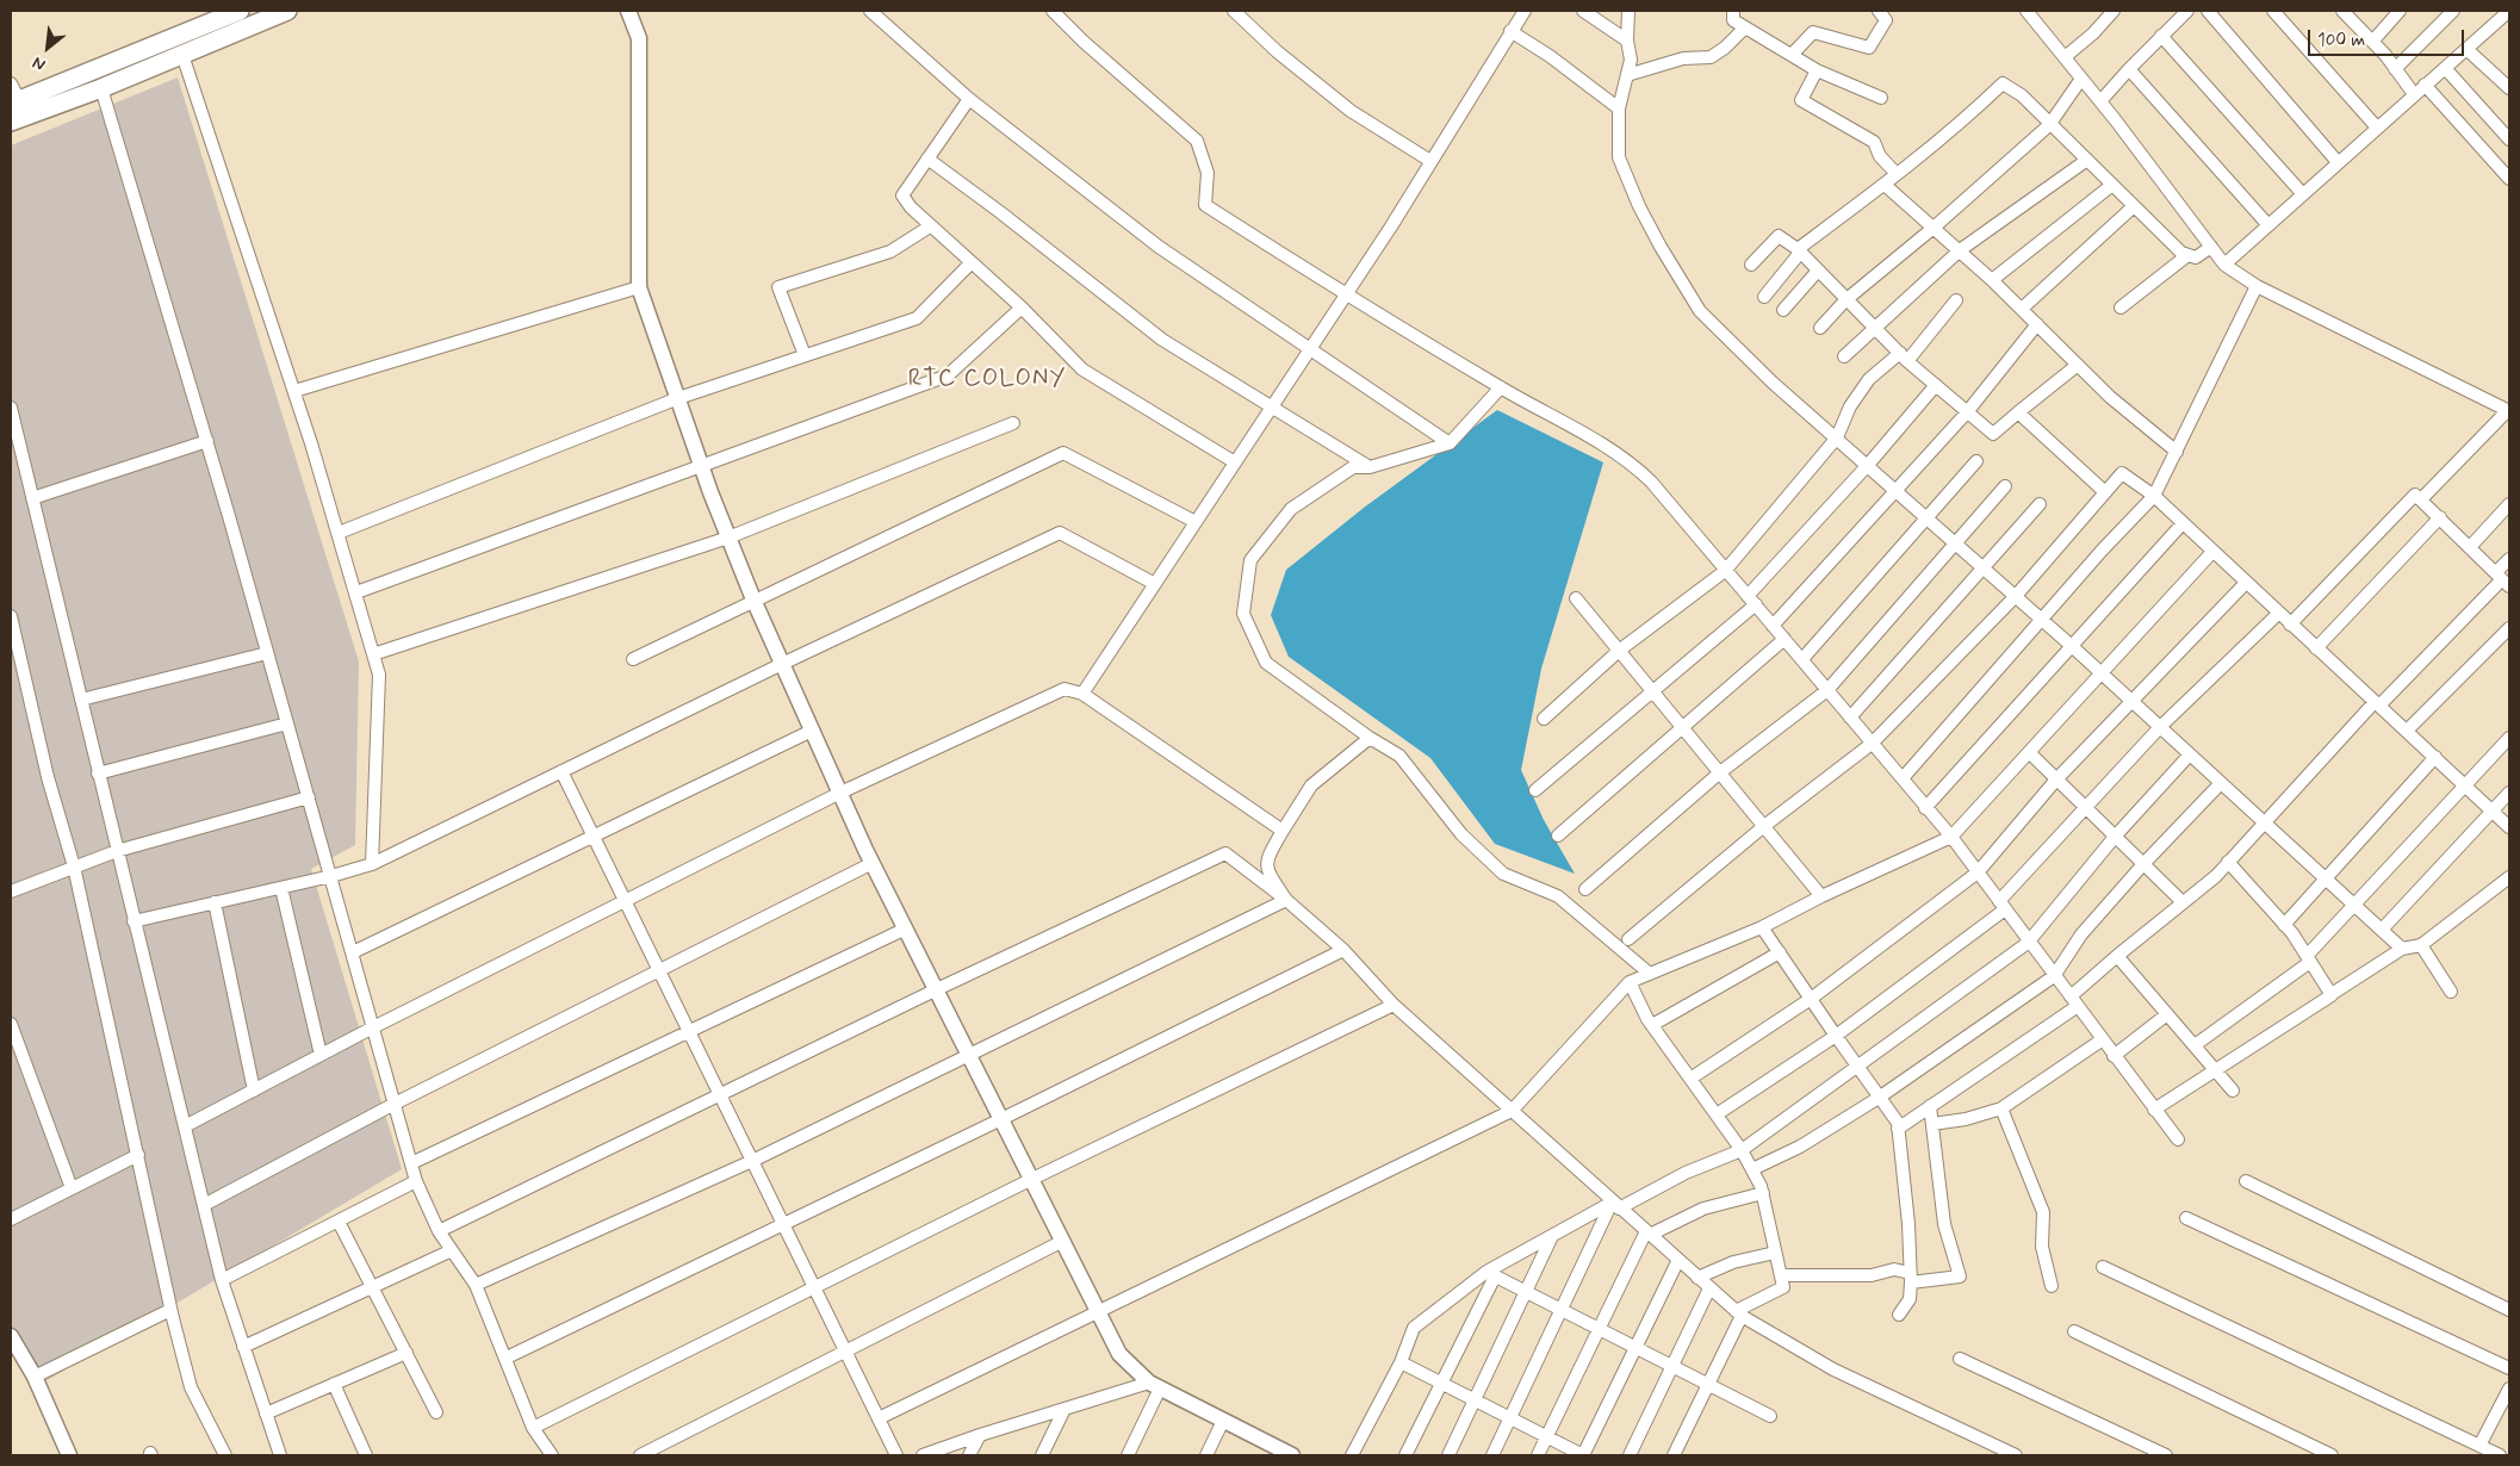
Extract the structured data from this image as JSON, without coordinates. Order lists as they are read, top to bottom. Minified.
{"districts":["RTC COLONY"],"scale_bar":"100 m","north":"bottom left"}
